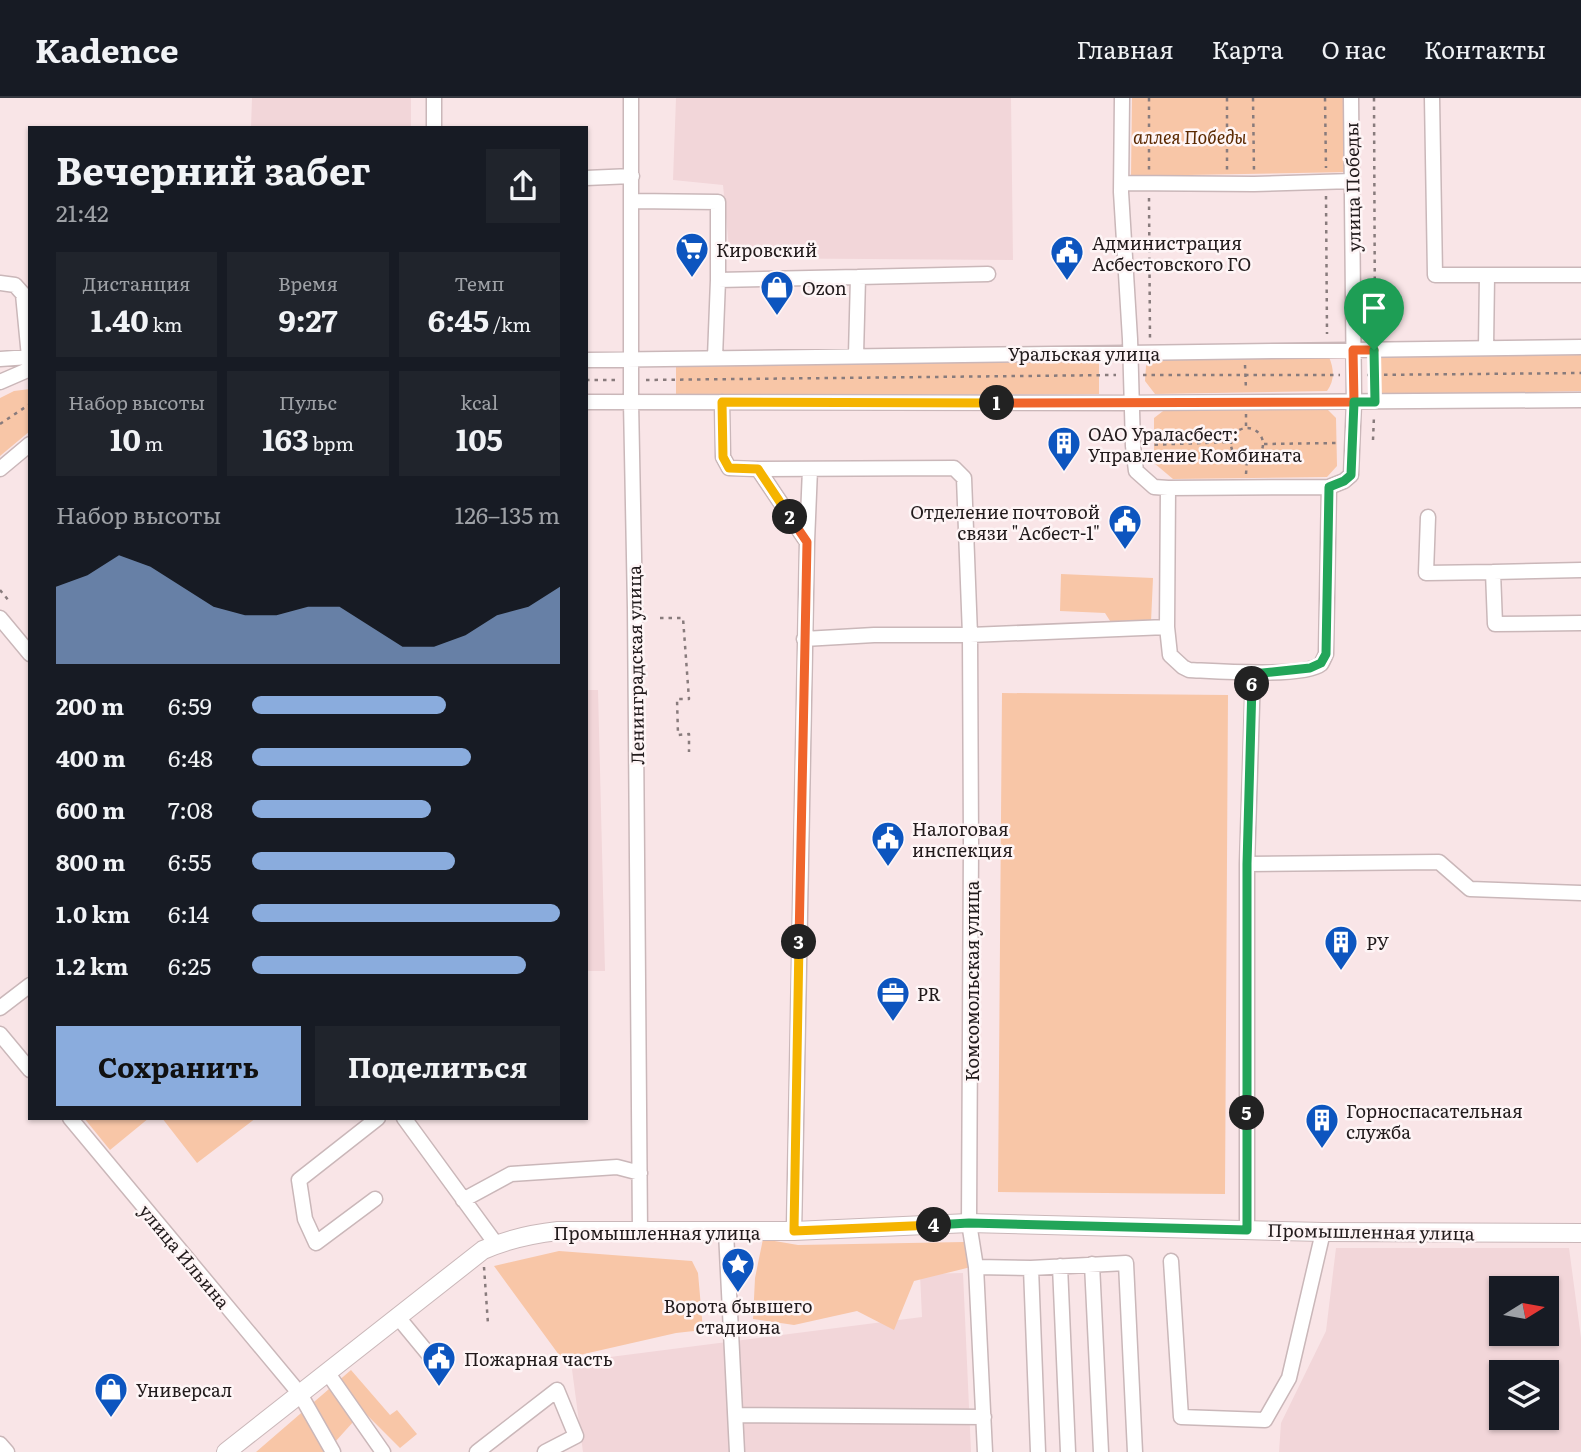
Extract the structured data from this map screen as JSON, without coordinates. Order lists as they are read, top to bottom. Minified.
{"streets":{"main road":["Промышленная улица"],"street":["улица Победы","Уральская улица","Ленинградская улица","Комсомольская улица","улица Ильина"]},"crossings":[["улица Победы","Уральская улица"],["Уральская улица","Ленинградская улица"],["Ленинградская улица","Промышленная улица"],["Комсомольская улица","Промышленная улица"],["Промышленная улица","улица Ильина"]],"parks":["аллея Победы"],"places":{"supermarket":["Кировский"],"public building":["Администрация Асбестовского ГО","Отделение почтовой связи \"Асбест-1\"","Налоговая инспекция","Пожарная часть"],"shop":["Ozon","Универсал"],"building":["ОАО Ураласбест: Управление Комбината","РУ","Горноспасательная служба"],"office":["PR"],"place":["Ворота бывшего стадиона"]},"north":"right","page":{"header":"Kadence","nav":["Главная","Карта","О нас","Контакты"],"heading":["Вечерний забег","21:42"],"stats":[["Дистанция","1.40 km"],["Время","9:27"],["Темп","6:45 /km"],["Набор высоты","10 m"],["Пульс","163 bpm"],["kcal","105"]],"pins":["1","2","6","3","5","4"],"chart":["Набор высоты","126–135 m"],"list":[{"name":"200 m","note":"6:59"},{"name":"400 m","note":"6:48"},{"name":"600 m","note":"7:08"},{"name":"800 m","note":"6:55"},{"name":"1.0 km","note":"6:14"},{"name":"1.2 km","note":"6:25"}],"buttons":["Сохранить","Поделиться"]}}
